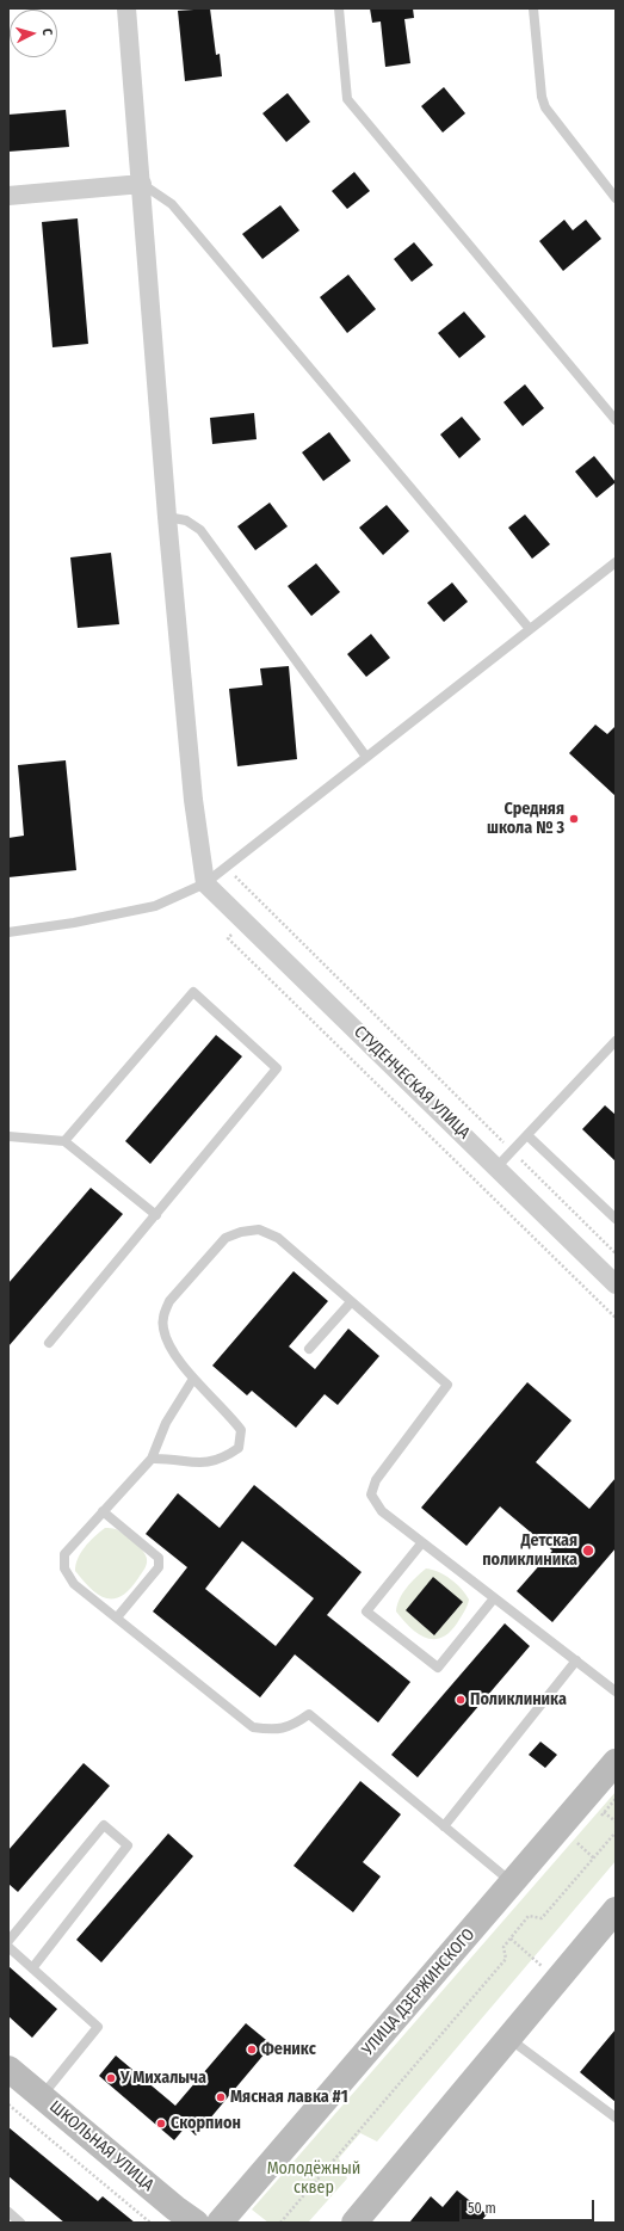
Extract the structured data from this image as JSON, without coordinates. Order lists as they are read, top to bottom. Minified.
{"streets":{"street":["СТУДЕНЧЕСКАЯ УЛИЦА","УЛИЦА ДЗЕРЖИНСКОГО","ШКОЛЬНАЯ УЛИЦА"]},"parks":["Молодёжный сквер"],"places":["Средняя школа № 3","Детская поликлиника","Поликлиника","Феникс","У Михалыча","Мясная лавка #1","Скорпион"],"scale_bar":"50 m","north":"right"}
